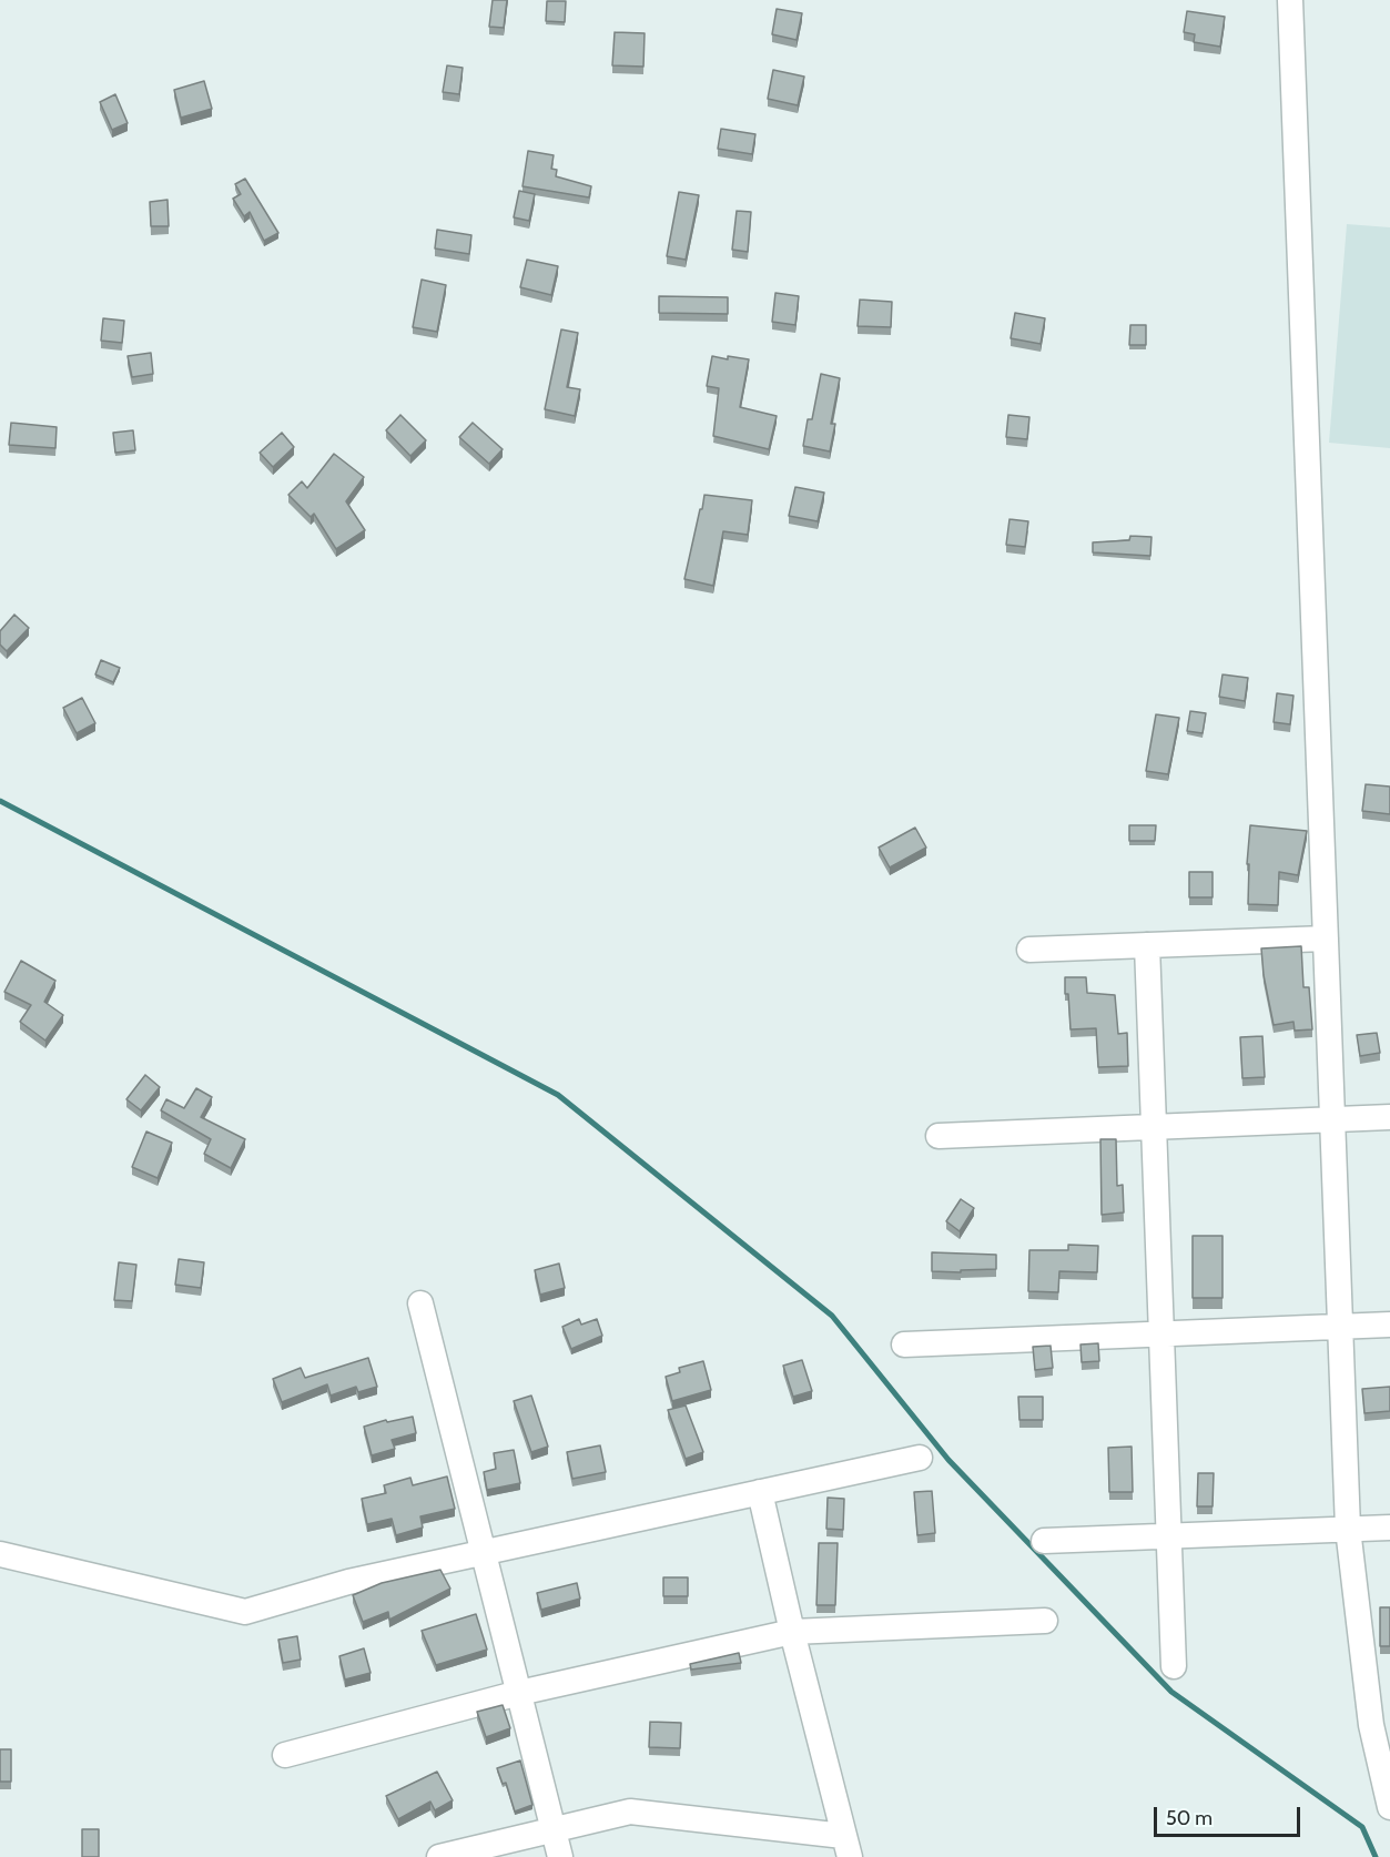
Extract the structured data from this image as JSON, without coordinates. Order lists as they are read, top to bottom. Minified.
{"scale_bar":"50 m"}
